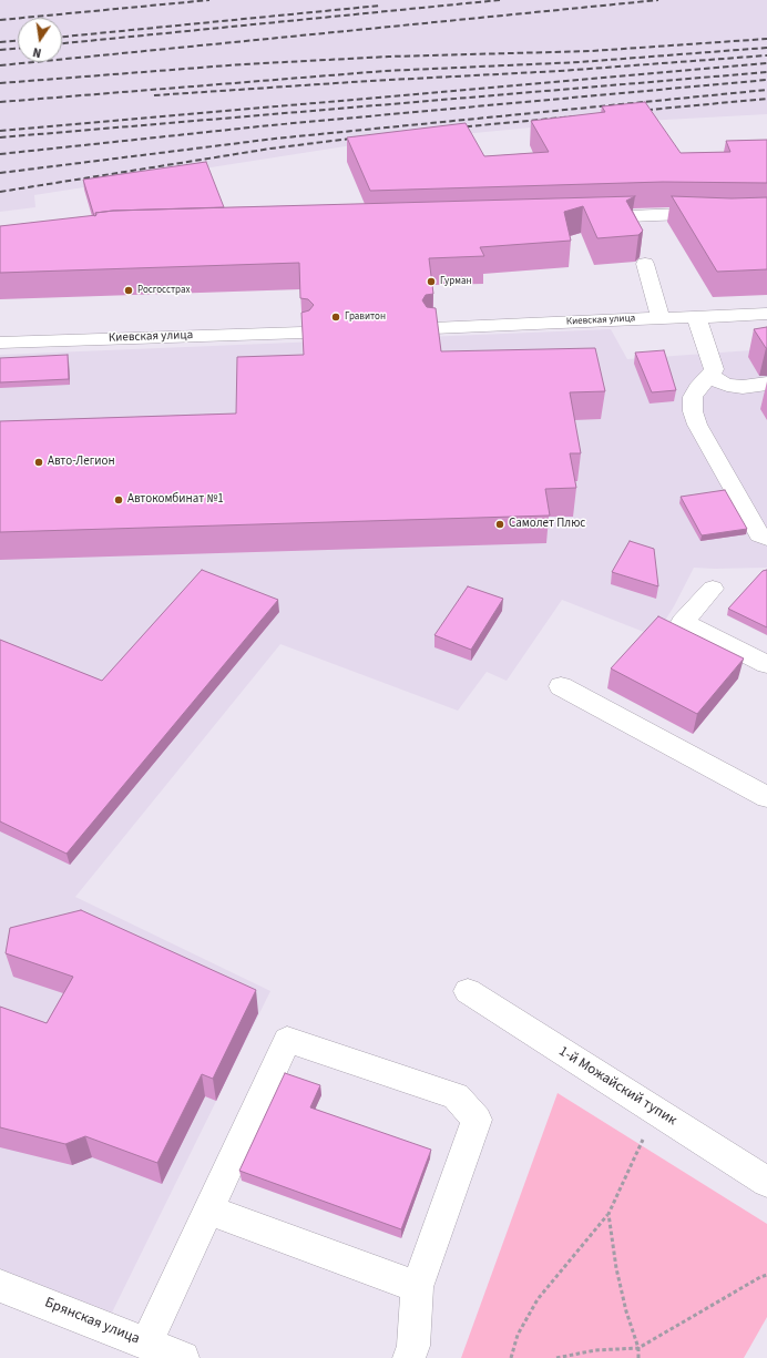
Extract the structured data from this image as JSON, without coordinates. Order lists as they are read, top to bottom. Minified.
{"streets":{"street":["Киевская улица","1-й Можайский тупик","Брянская улица"]},"places":["Гурман","Росгосстрах","Гравитон","Авто-Легион","Автокомбинат №1","Самолет Плюс"],"north":"bottom"}
